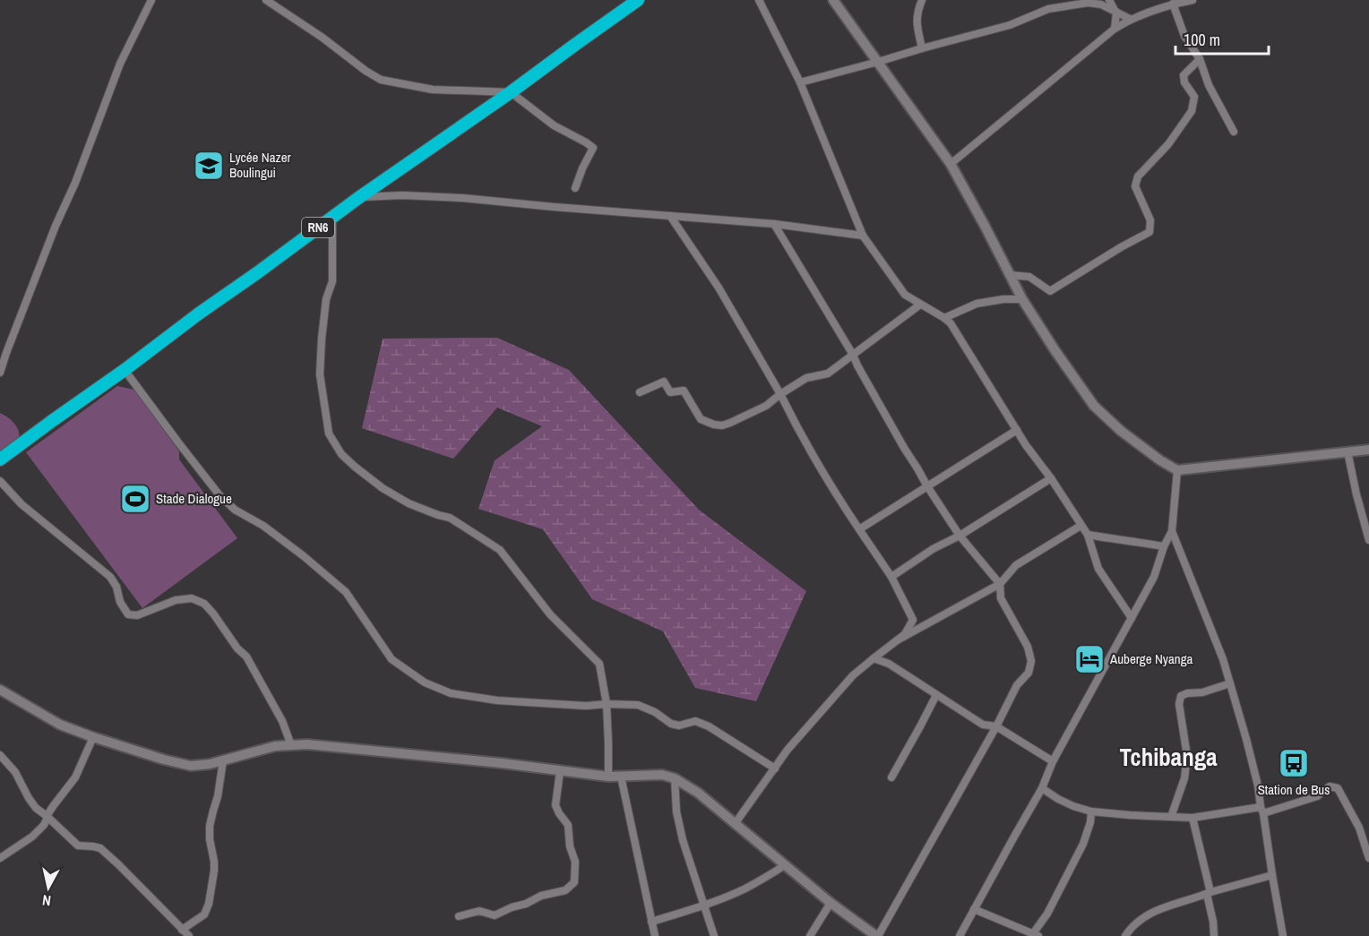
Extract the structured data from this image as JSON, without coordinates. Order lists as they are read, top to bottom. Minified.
{"streets":{"highway":["RN6"]},"districts":["Tchibanga"],"places":{"school or university":["Lycée Nazer Boulingui"],"sports":["Stade Dialogue"],"hotel":["Auberge Nyanga"],"bus stop":["Station de Bus"]},"scale_bar":"100 m","north":"bottom"}
